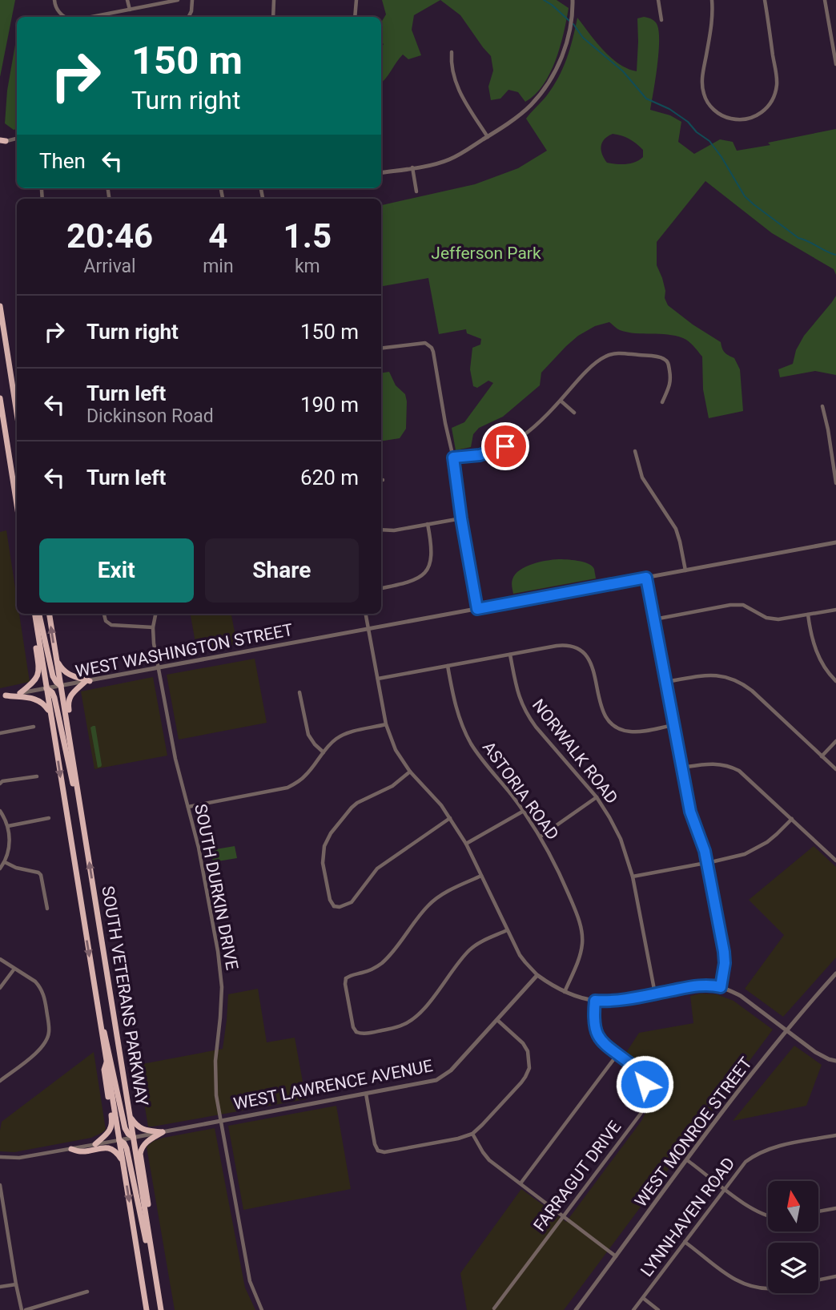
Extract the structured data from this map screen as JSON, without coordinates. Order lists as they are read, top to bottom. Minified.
{"streets":{"highway":["SOUTH VETERANS PARKWAY"],"street":["WEST WASHINGTON STREET","NORWALK ROAD","ASTORIA ROAD","SOUTH DURKIN DRIVE","WEST LAWRENCE AVENUE","WEST MONROE STREET","FARRAGUT DRIVE","LYNNHAVEN ROAD"]},"crossings":[["WEST WASHINGTON STREET","SOUTH DURKIN DRIVE"],["WEST WASHINGTON STREET","SOUTH VETERANS PARKWAY"],["SOUTH DURKIN DRIVE","WEST LAWRENCE AVENUE"],["SOUTH VETERANS PARKWAY","WEST LAWRENCE AVENUE"]],"parks":["Jefferson Park"],"north":"top","page":{"turn":["150 m","Turn right"],"then":"Then","eta":["20:46","Arrival","4","min","1.5","km"],"list":[{"name":"Turn right","value":"150 m"},{"name":"Turn left","note":"Dickinson Road","value":"190 m"},{"name":"Turn left","value":"620 m"}],"buttons":["Exit","Share"]}}
